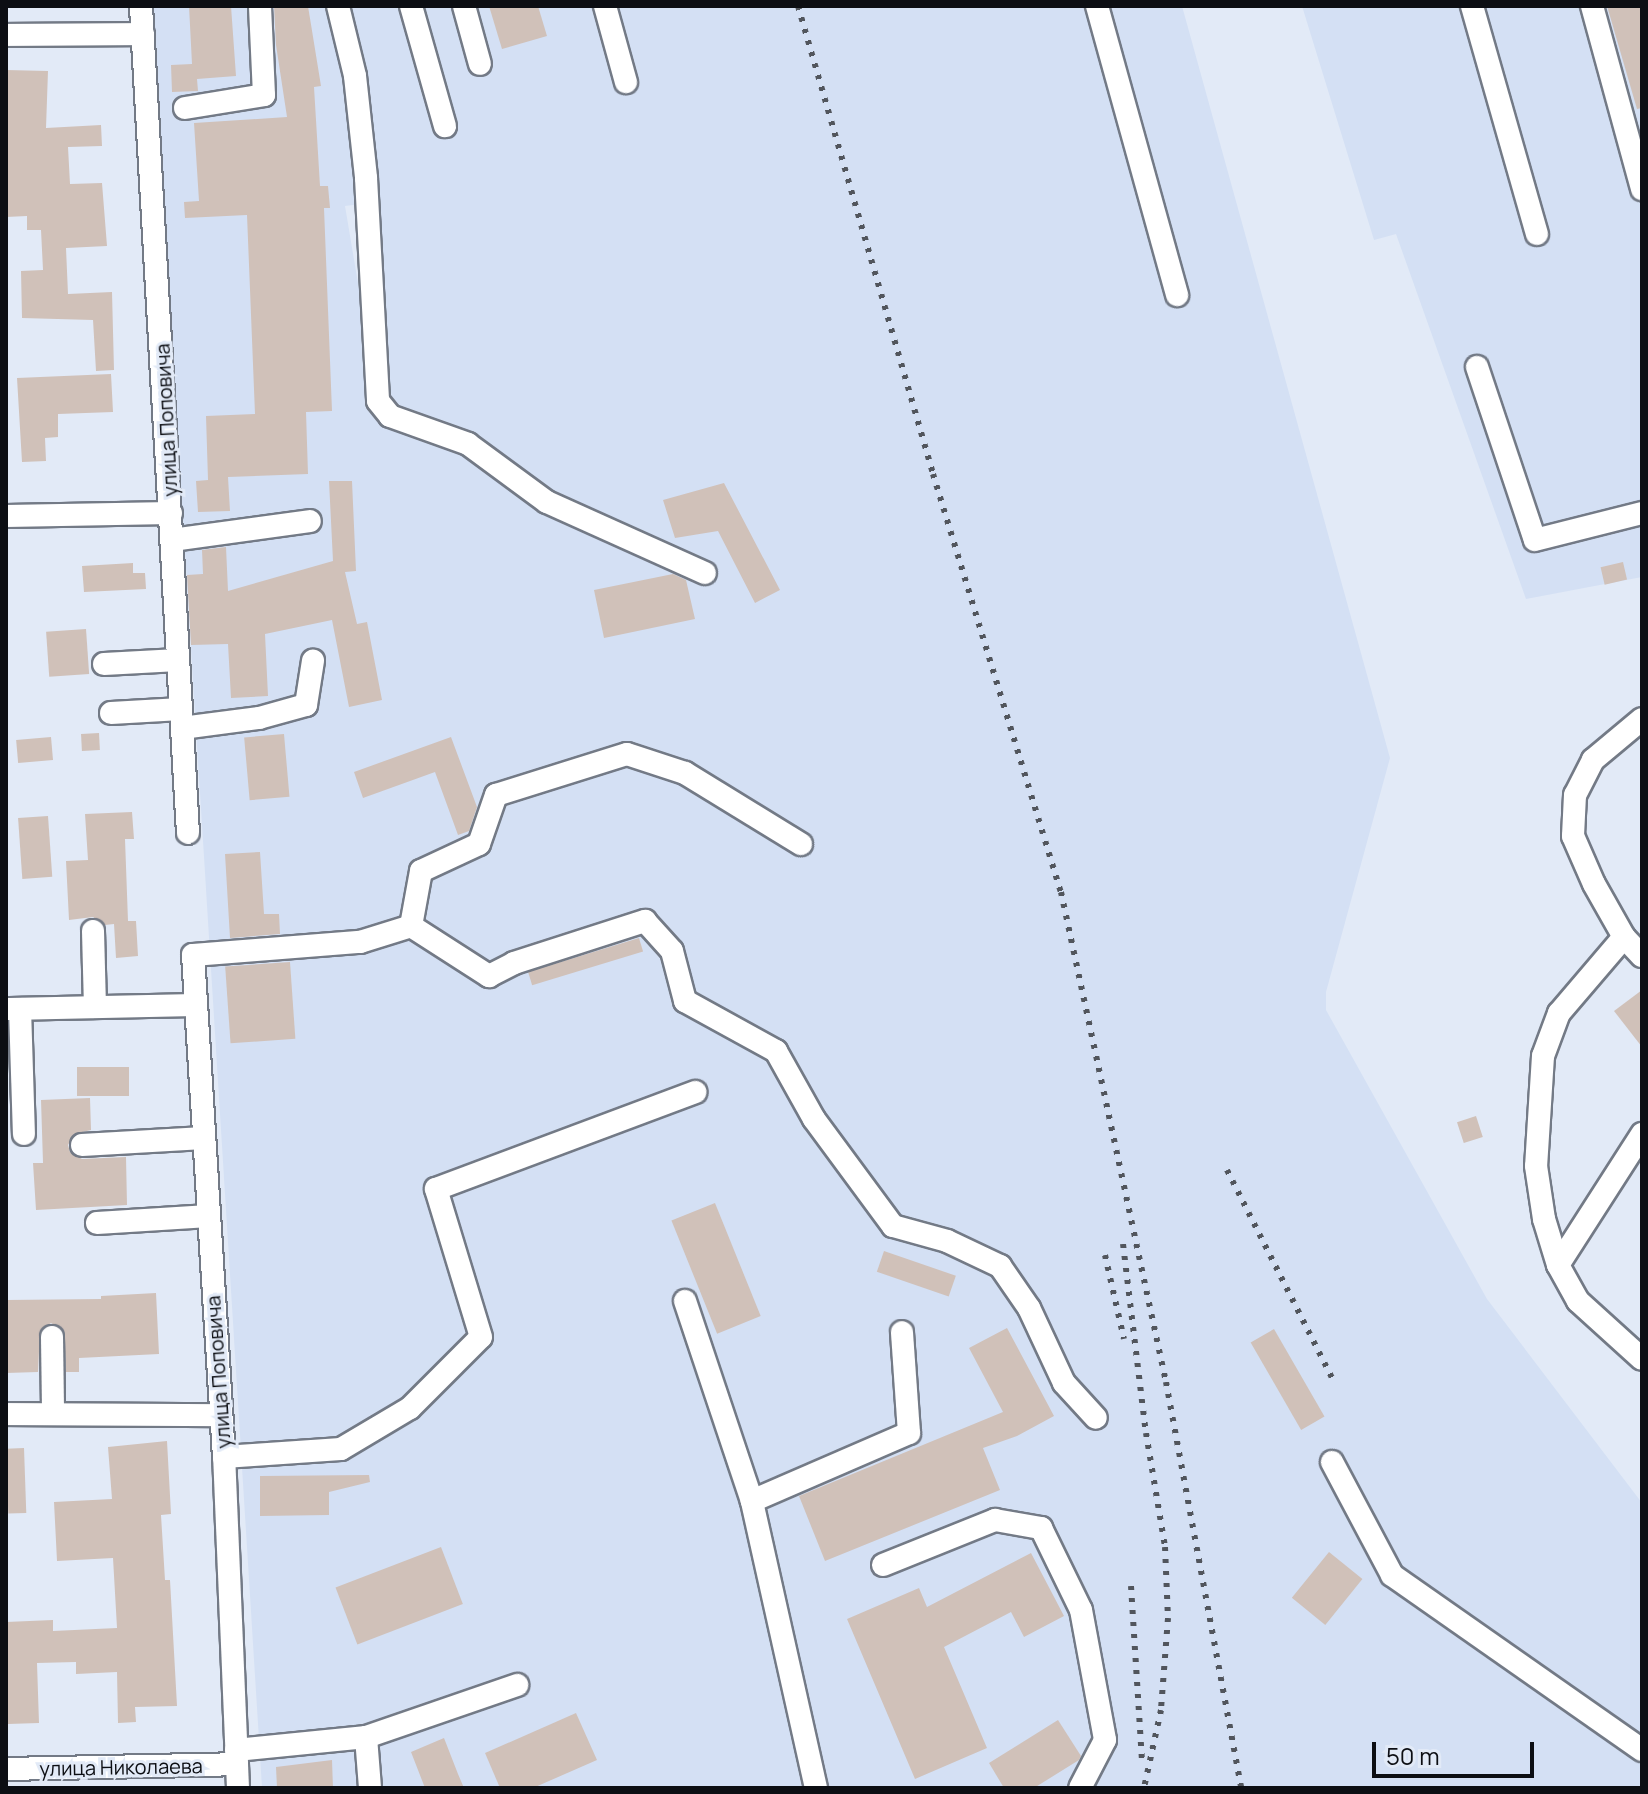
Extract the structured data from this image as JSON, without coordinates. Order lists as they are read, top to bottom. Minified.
{"streets":{"street":["улица Поповича","улица Николаева"]},"crossings":[["улица Поповича","улица Николаева"]],"scale_bar":"50 m"}
